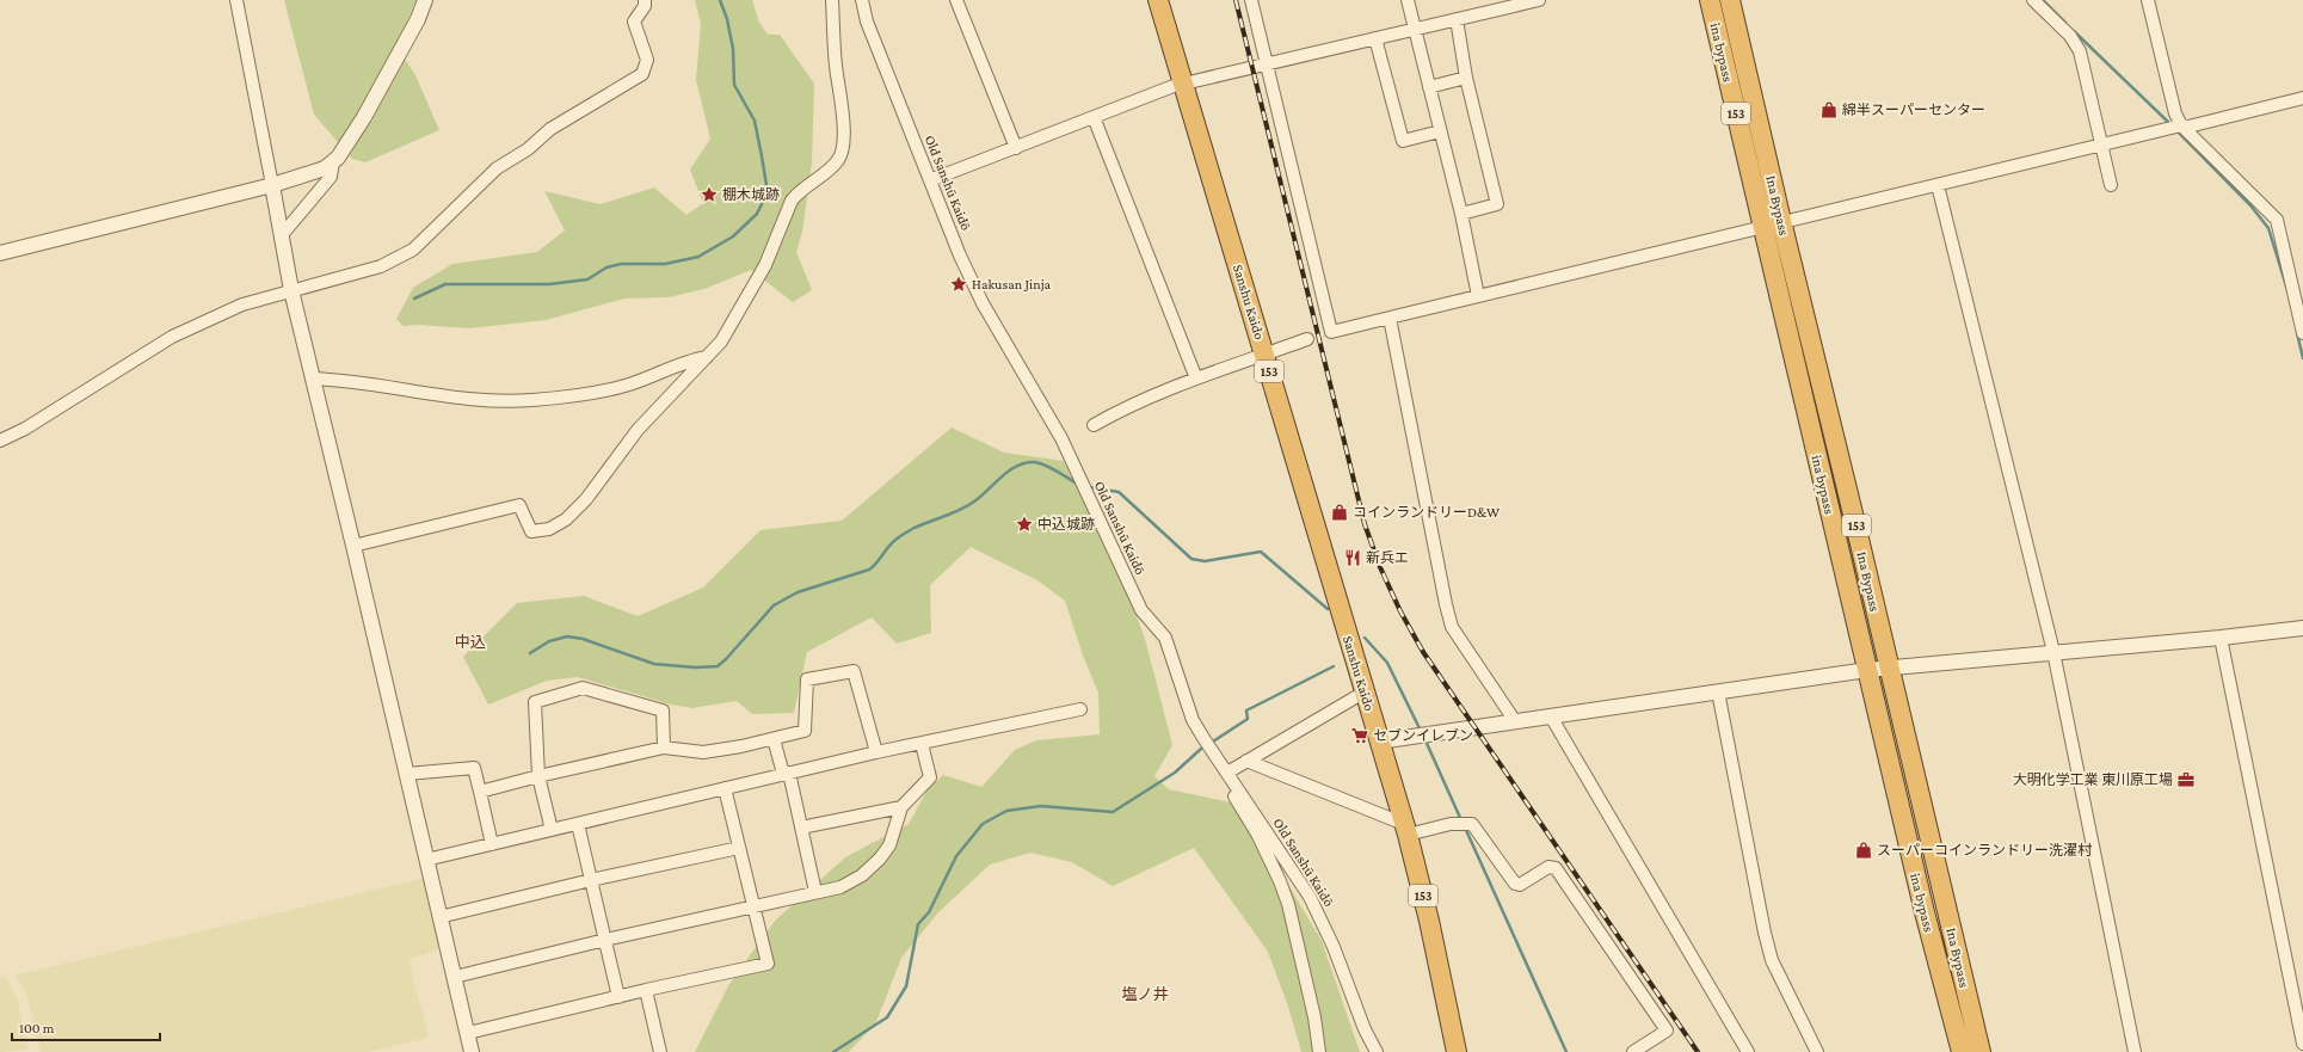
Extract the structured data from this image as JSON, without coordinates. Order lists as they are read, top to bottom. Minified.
{"streets":{"highway":["ina bypass","153","Ina Bypass","Sanshu Kaido"],"street":["Old Sanshū Kaidō"]},"crossings":[["153","Sanshu Kaido"]],"districts":["中込","塩ノ井"],"places":{"shop":["綿半スーパーセンター","コインランドリーD&W","スーパーコインランドリー洗濯村"],"place":["棚木城跡","Hakusan Jinja","中込城跡"],"restaurant":["新兵エ"],"supermarket":["セブンイレブン"],"office":["大明化学工業 東川原工場"]},"scale_bar":"100 m"}
